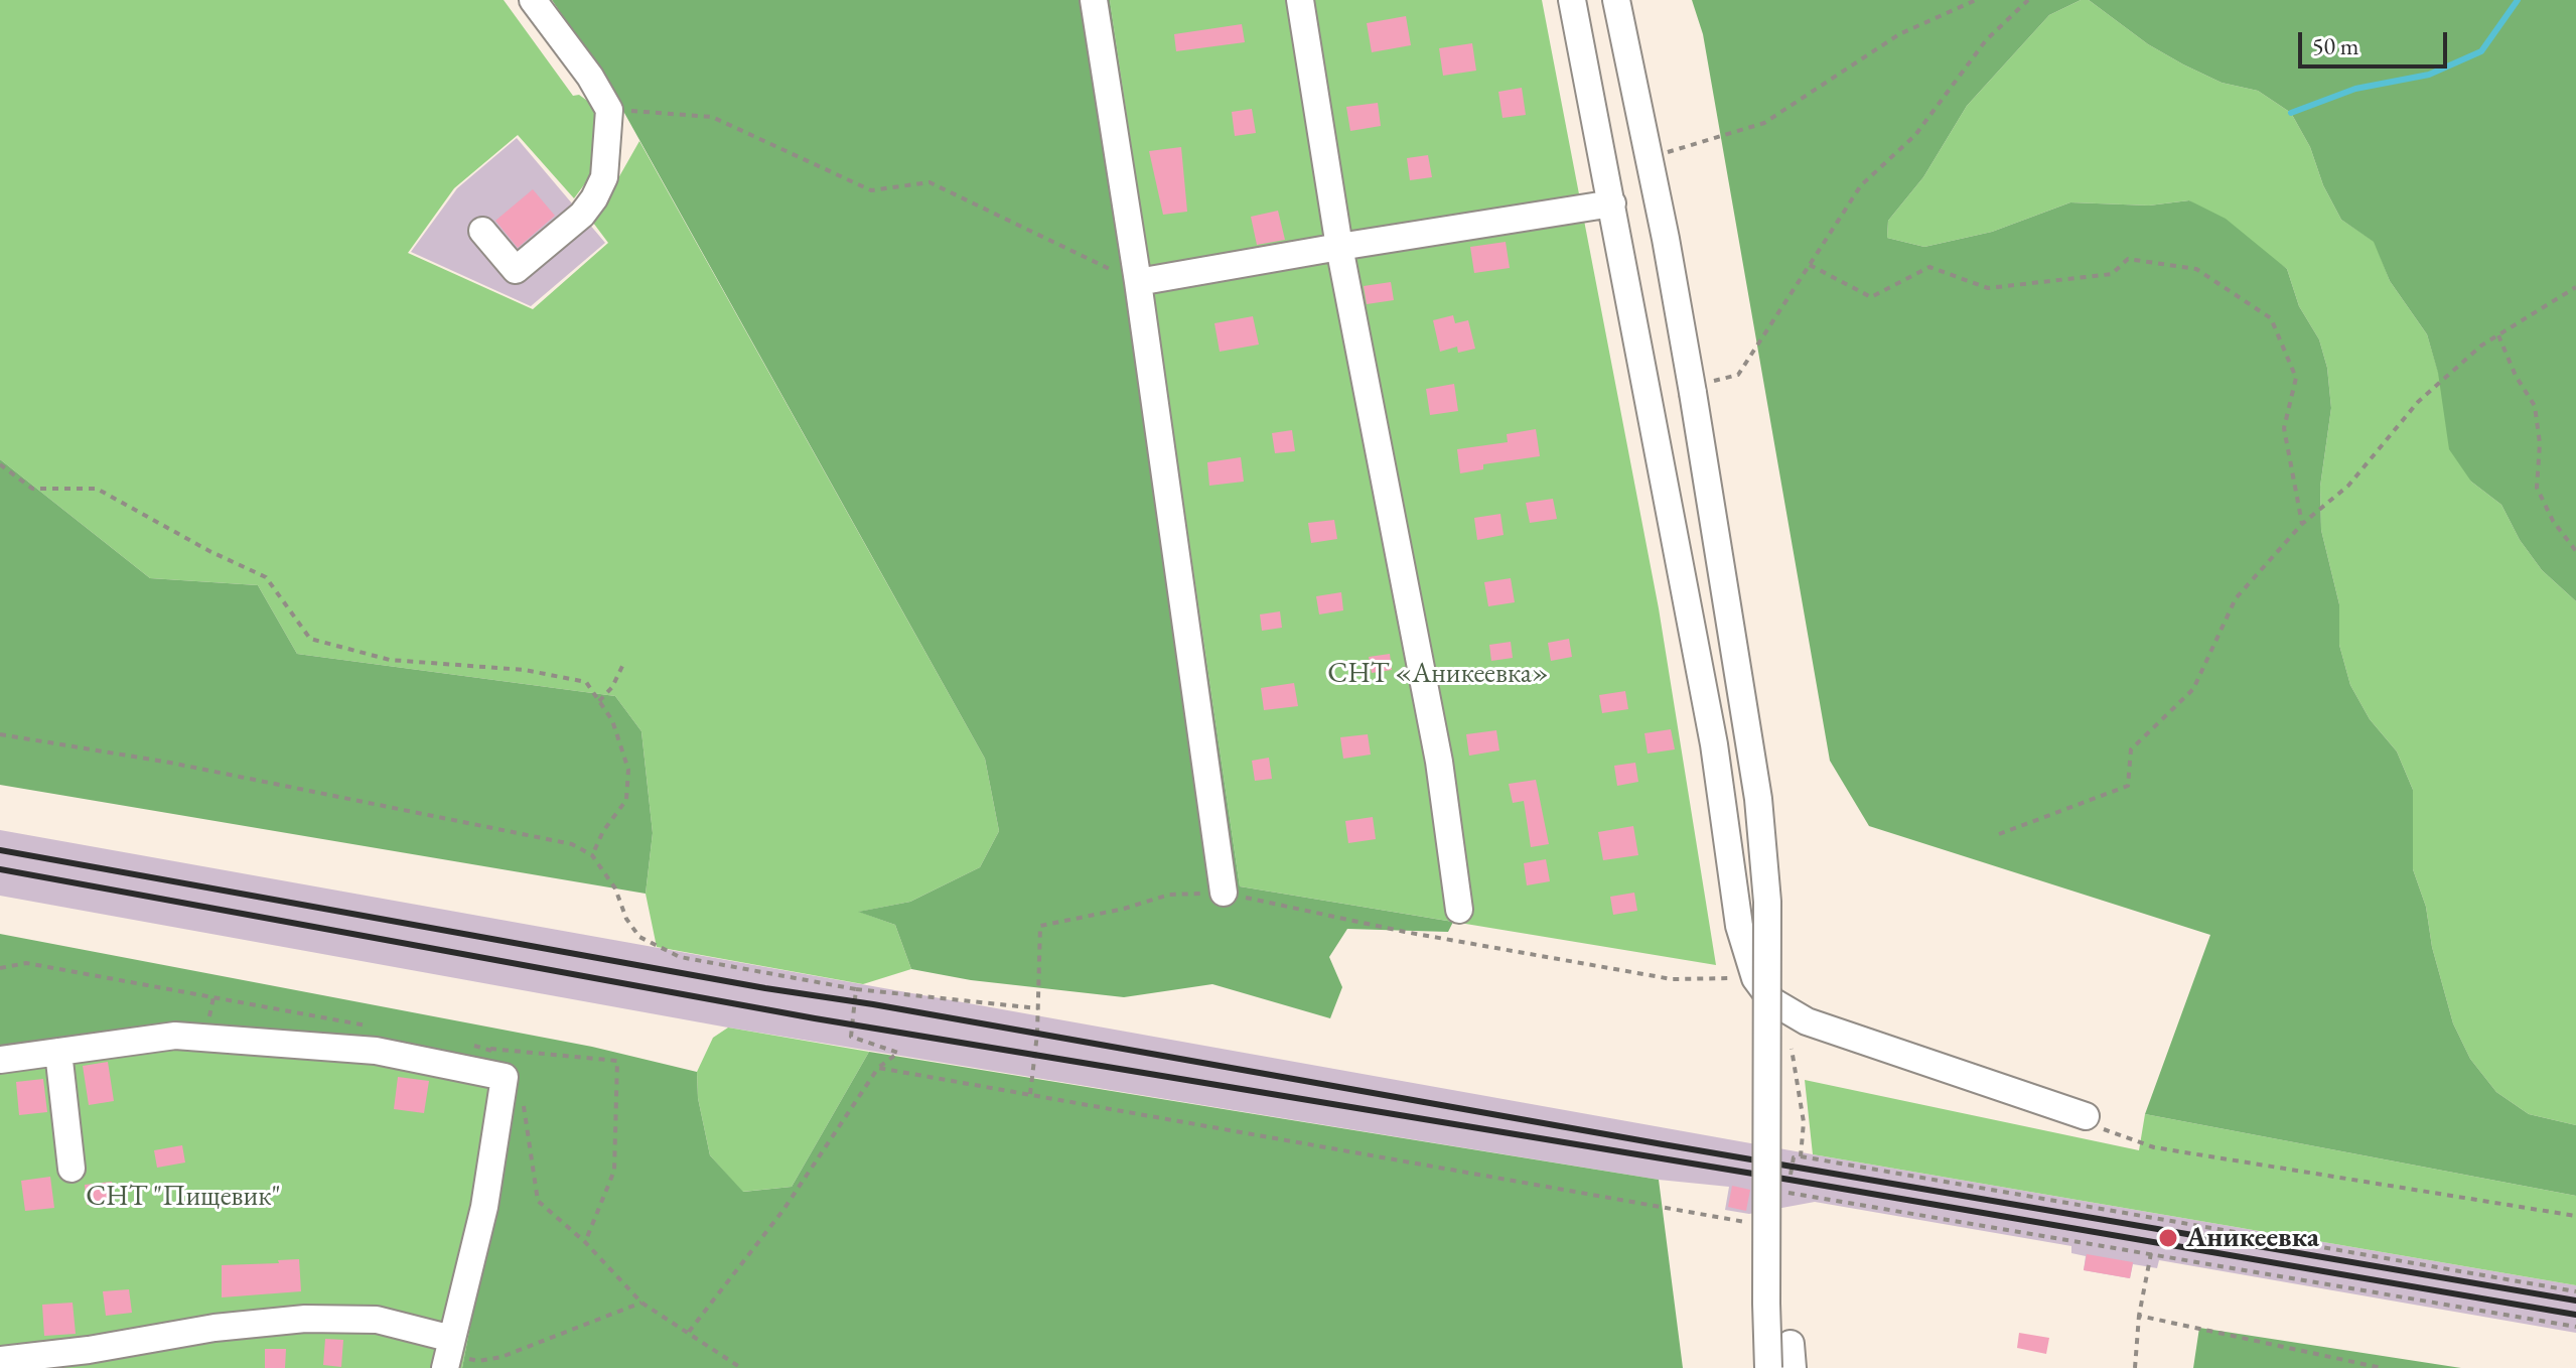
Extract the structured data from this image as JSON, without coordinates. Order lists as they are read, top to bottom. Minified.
{"parks":["СНТ «Аникеевка»","СНТ \"Пищевик\""],"places":["Аникеевка"],"scale_bar":"50 m"}
